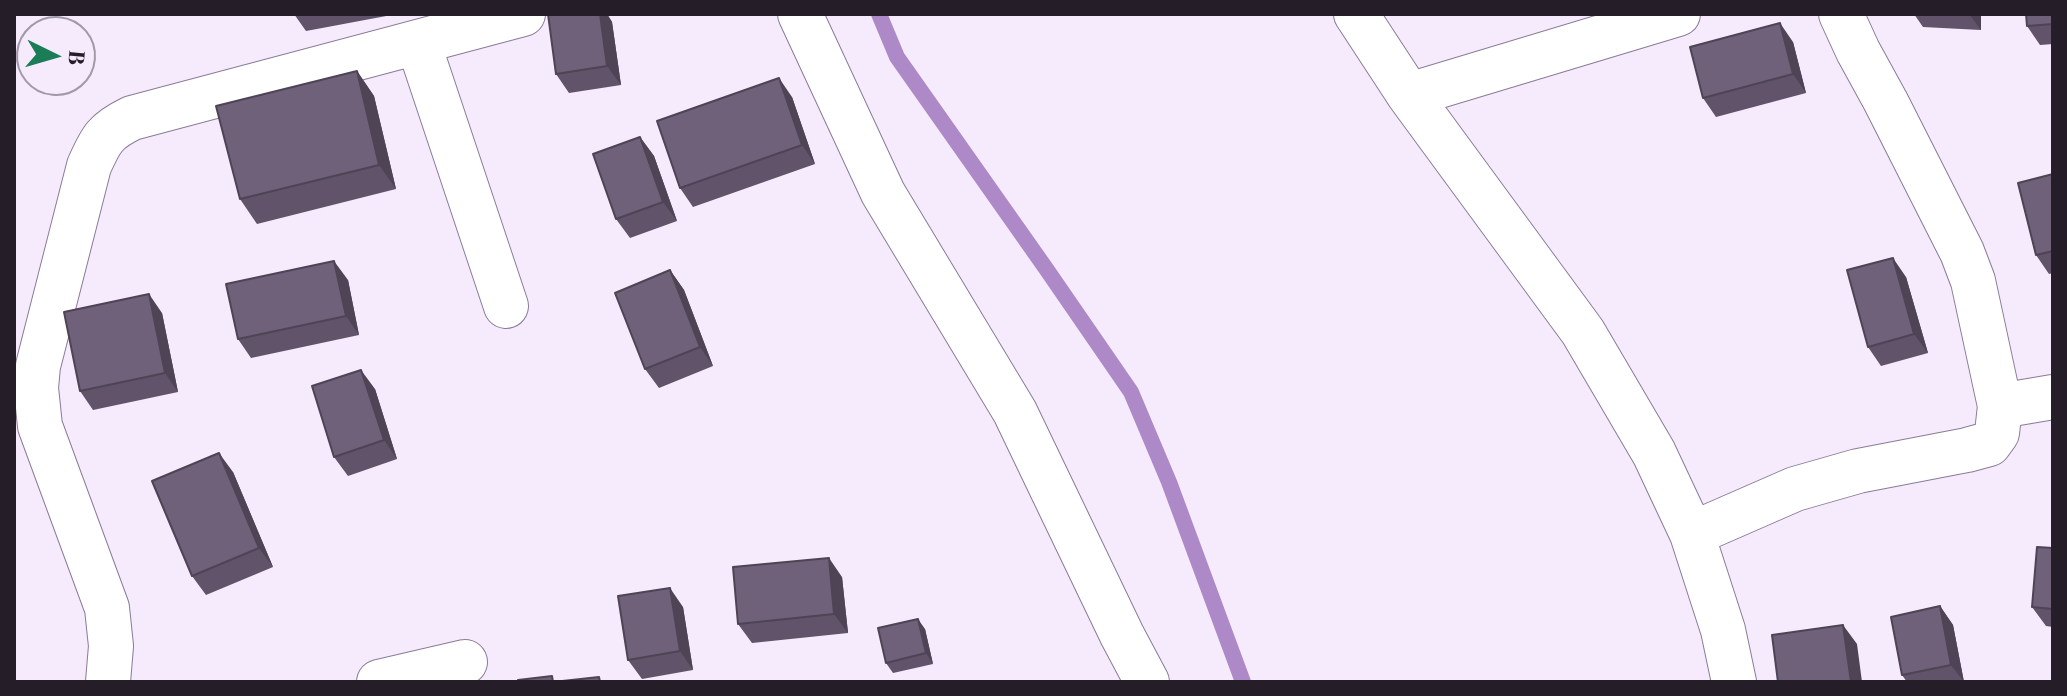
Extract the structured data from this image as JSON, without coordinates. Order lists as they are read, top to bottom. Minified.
{"north":"right"}
